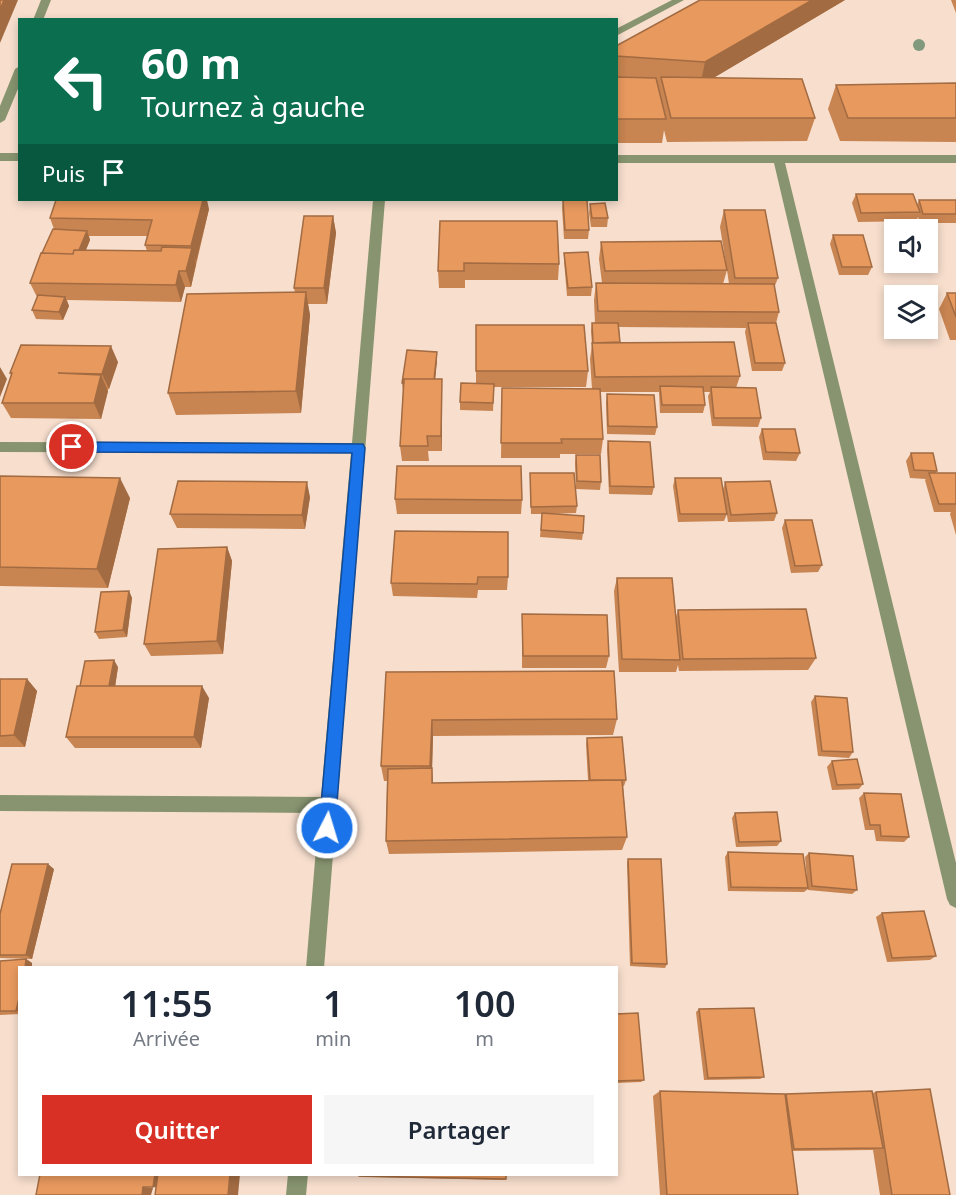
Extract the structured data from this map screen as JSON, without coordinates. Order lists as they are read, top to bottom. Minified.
{"page":{"turn":["60 m","Tournez à gauche"],"then":"Puis","eta":["11:55","Arrivée","1","min","100","m"],"buttons":["Quitter","Partager"]}}
